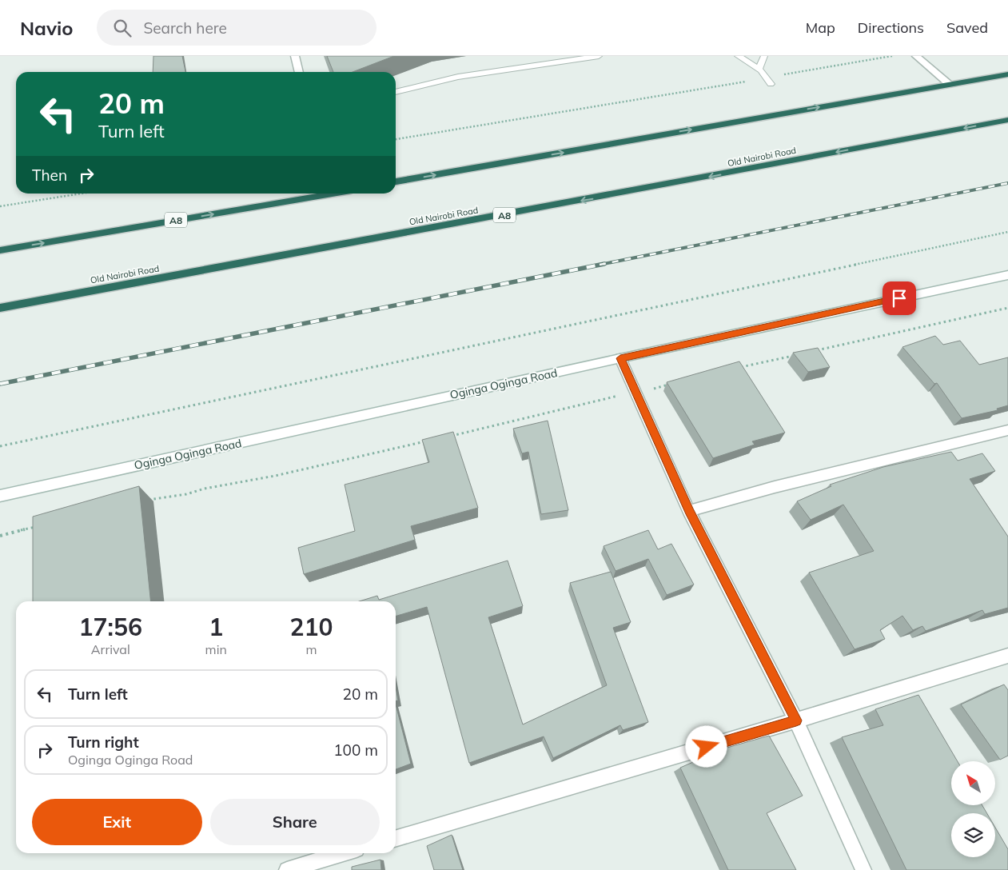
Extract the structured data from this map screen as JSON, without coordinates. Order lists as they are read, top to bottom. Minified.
{"streets":{"highway":["Old Nairobi Road","A8"],"street":["Oginga Oginga Road"]},"north":"top left","page":{"header":"Navio","search":"Search here","nav":["Map","Directions","Saved"],"turn":["20 m","Turn left"],"then":"Then","eta":["17:56","Arrival","1","min","210","m"],"list":[{"name":"Turn left","value":"20 m"},{"name":"Turn right","note":"Oginga Oginga Road","value":"100 m"}],"buttons":["Exit","Share"]}}
